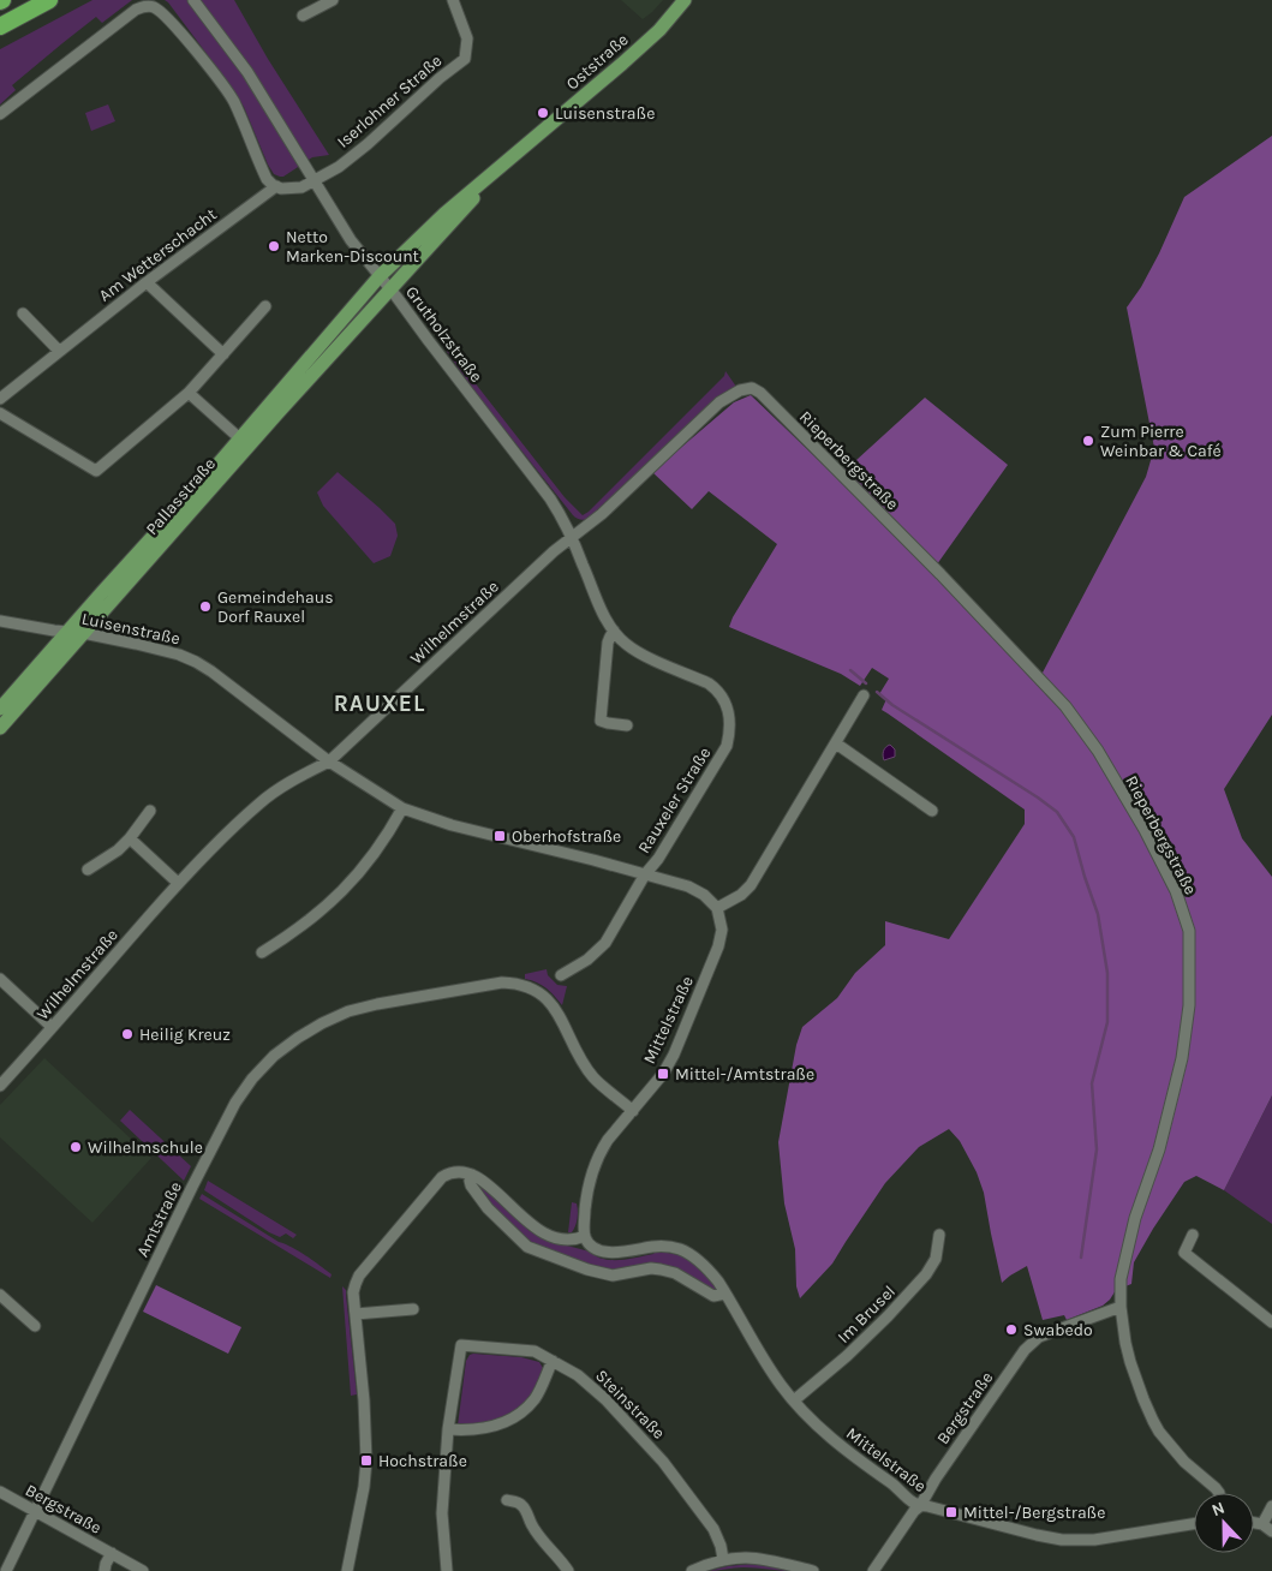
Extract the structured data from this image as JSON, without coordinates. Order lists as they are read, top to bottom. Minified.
{"streets":{"main road":["Oststraße","Pallasstraße"],"street":["Iserlohner Straße","Am Wetterschacht","Grutholzstraße","Rieperbergstraße","Wilhelmstraße","Luisenstraße","Rauxeler Straße","Mittelstraße","Amtstraße","Im Brusel","Steinstraße","Bergstraße"]},"crossings":[["Oststraße","Grutholzstraße"],["Oststraße","Pallasstraße"],["Iserlohner Straße","Am Wetterschacht"],["Iserlohner Straße","Grutholzstraße"],["Grutholzstraße","Pallasstraße"],["Grutholzstraße","Wilhelmstraße"],["Grutholzstraße","Rauxeler Straße"],["Rieperbergstraße","Wilhelmstraße"],["Rieperbergstraße","Bergstraße"],["Pallasstraße","Luisenstraße"],["Wilhelmstraße","Luisenstraße"],["Wilhelmstraße","Rauxeler Straße"],["Mittelstraße","Amtstraße"],["Mittelstraße","Im Brusel"],["Mittelstraße","Bergstraße"],["Amtstraße","Bergstraße"]],"districts":["RAUXEL"],"places":{"other":["Luisenstraße","Netto Marken-Discount","Zum Pierre Weinbar & Café","Gemeindehaus Dorf Rauxel","Heilig Kreuz","Wilhelmschule","Swabedo"],"transit":["Oberhofstraße","Mittel-/Amtstraße","Hochstraße","Mittel-/Bergstraße"]},"north":"top"}
